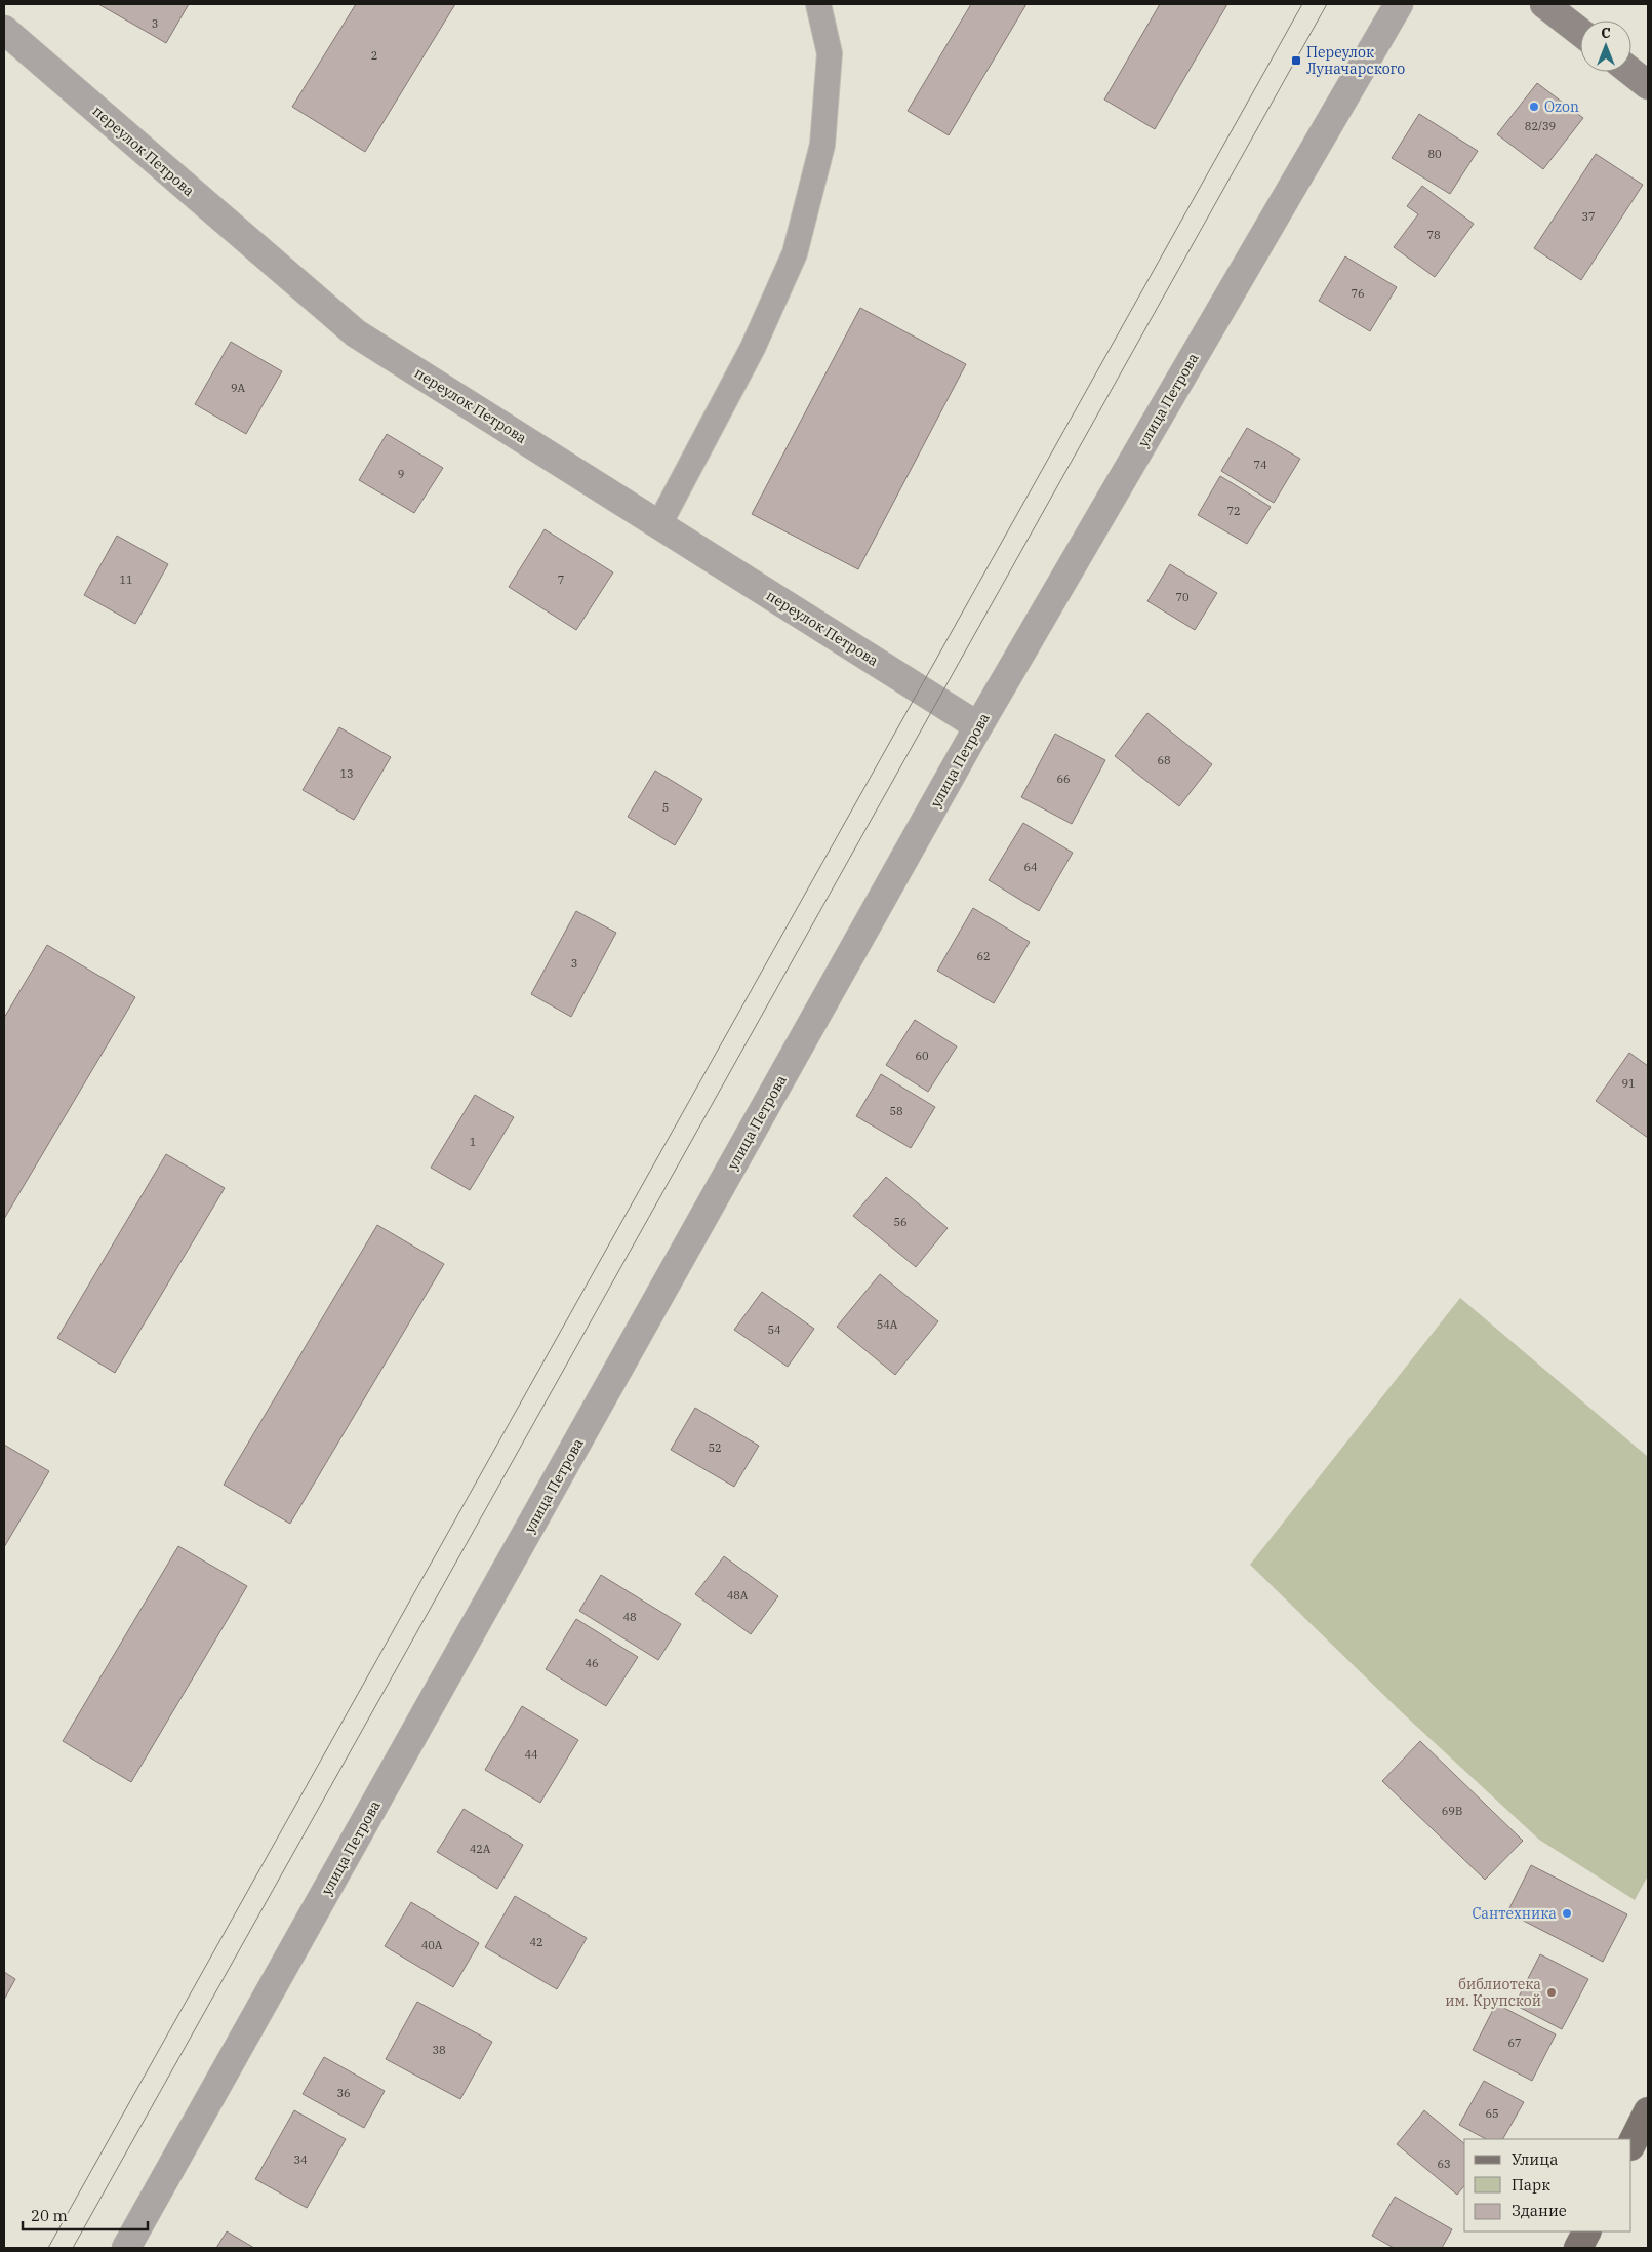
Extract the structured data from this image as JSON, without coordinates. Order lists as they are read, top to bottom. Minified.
{"streets":{"street":["переулок Петрова","улица Петрова"]},"crossings":[["переулок Петрова","улица Петрова"]],"places":{"transit":["Переулок Луначарского"],"other":["Ozon","Сантехника","библиотека им. Крупской"]},"house_numbers":["3","2","82/39","80","37","78","76","9А","74","9","72","11","7","70","68","13","66","5","64","62","3","60","91","58","1","56","54А","54","52","48А","48","46","44","69В","42А","42","40А","67","38","36","65","34","63"],"legend":["Улица","Парк","Здание"],"scale_bar":"20 m","north":"top"}
